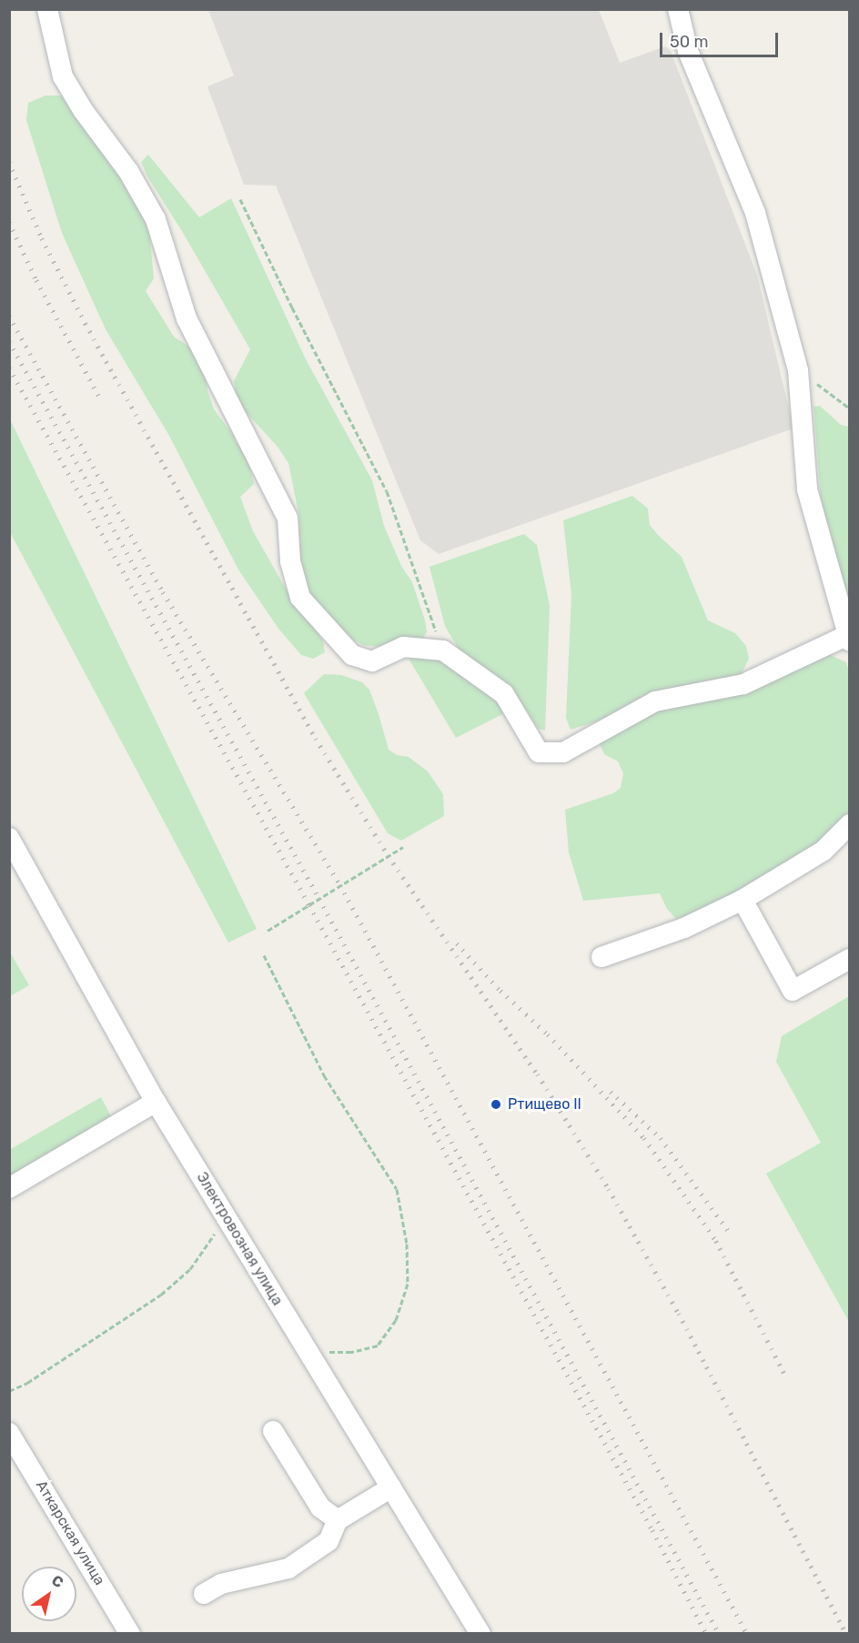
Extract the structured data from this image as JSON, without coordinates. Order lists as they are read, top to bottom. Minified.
{"streets":{"street":["Электровозная улица","Аткарская улица"]},"places":["Ртищево II"],"scale_bar":"50 m","north":"top right"}
